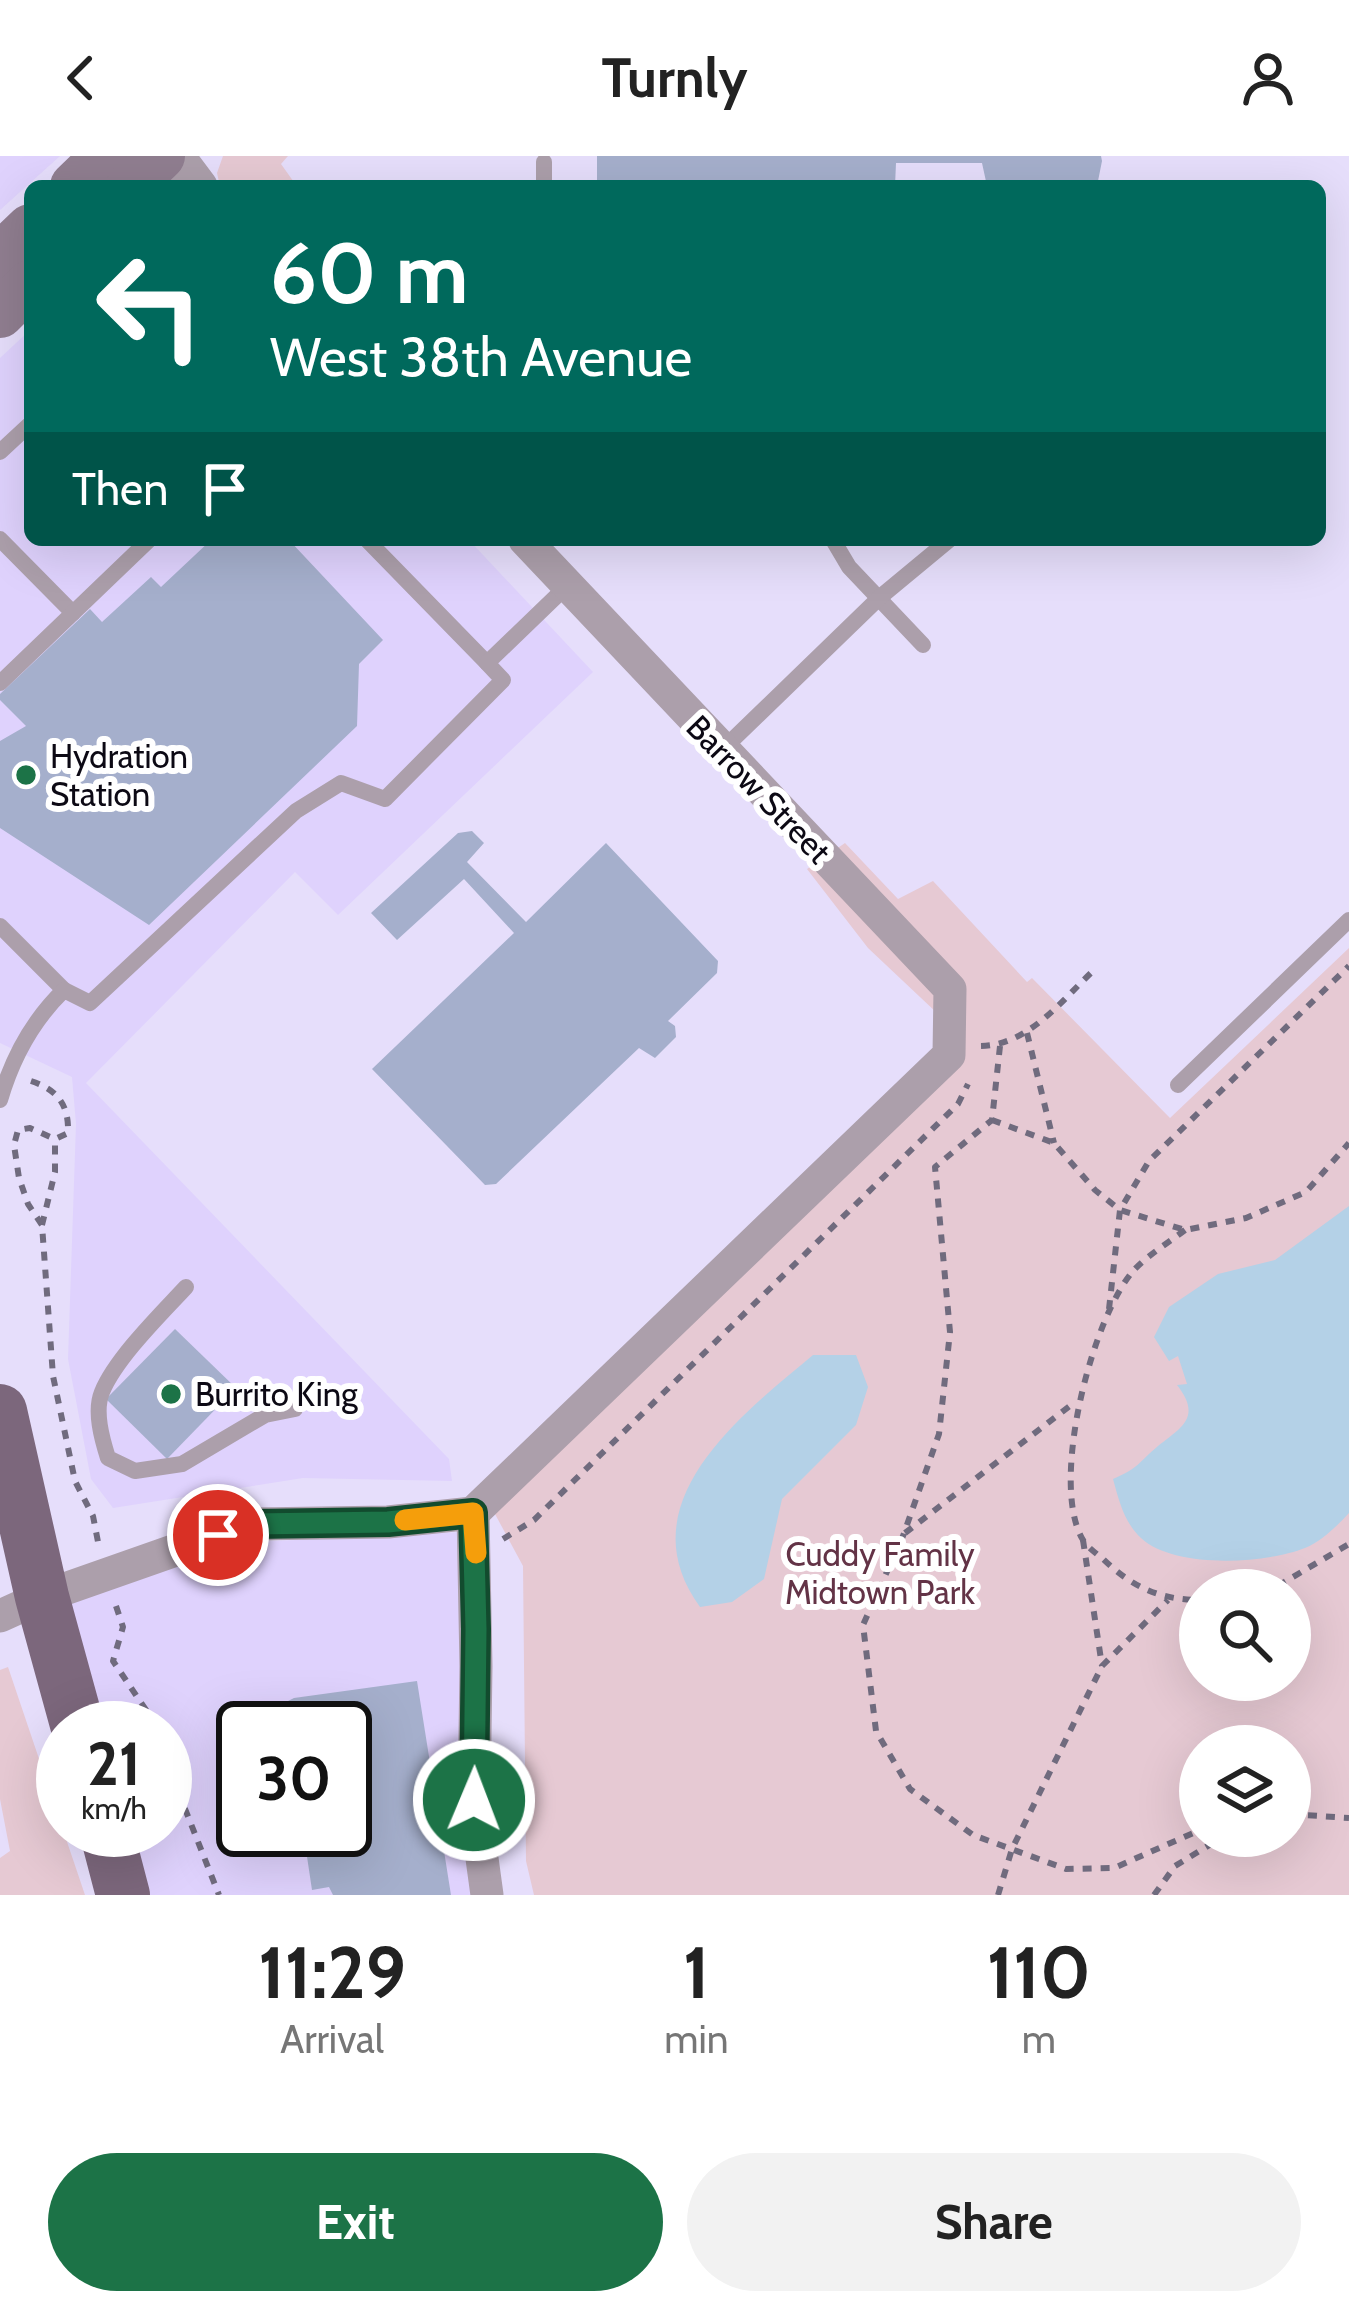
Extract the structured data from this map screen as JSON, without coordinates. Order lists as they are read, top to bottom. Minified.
{"streets":{"street":["Barrow Street"]},"parks":["Cuddy Family Midtown Park"],"places":["Hydration Station","Burrito King"],"page":{"header":"Turnly","turn":["60 m","West 38th Avenue"],"then":"Then","speed":"21 km/h","limit":"30","eta":["11:29","Arrival","1","min","110","m"],"buttons":["Exit","Share"]}}
